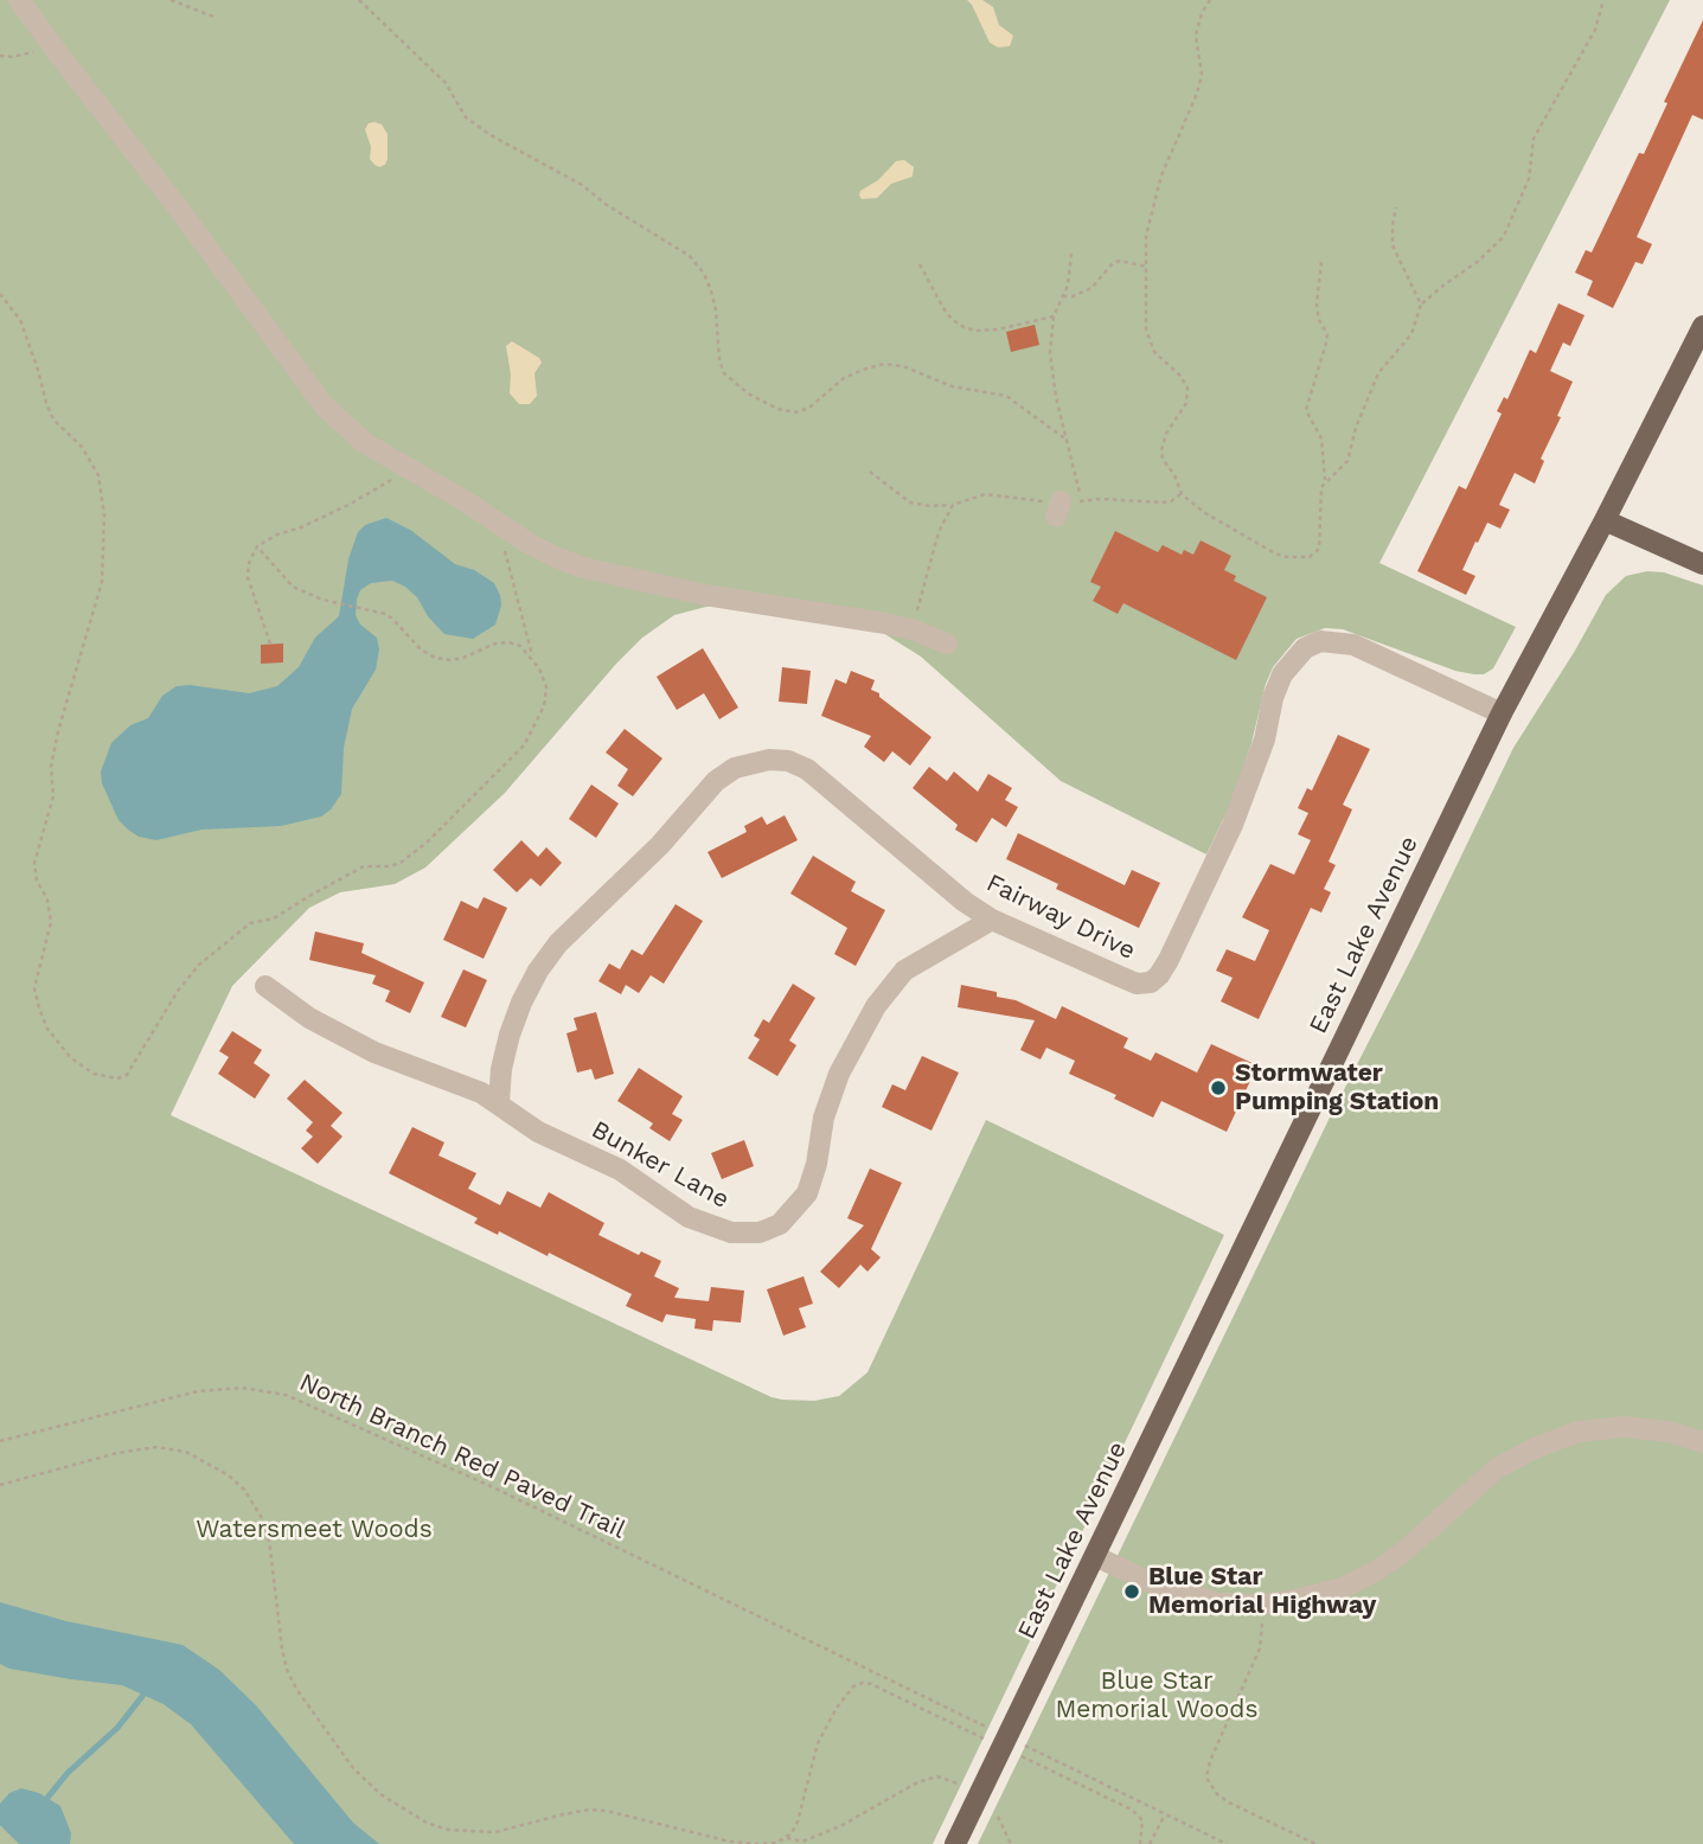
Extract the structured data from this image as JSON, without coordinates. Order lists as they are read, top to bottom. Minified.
{"streets":{"main road":["East Lake Avenue"],"street":["Fairway Drive","Bunker Lane"],"path":["North Branch Red Paved Trail"]},"crossings":[["Fairway Drive","East Lake Avenue"],["Fairway Drive","Bunker Lane"]],"parks":["Watersmeet Woods","Blue Star Memorial Woods"],"places":["Stormwater Pumping Station","Blue Star Memorial Highway"]}
